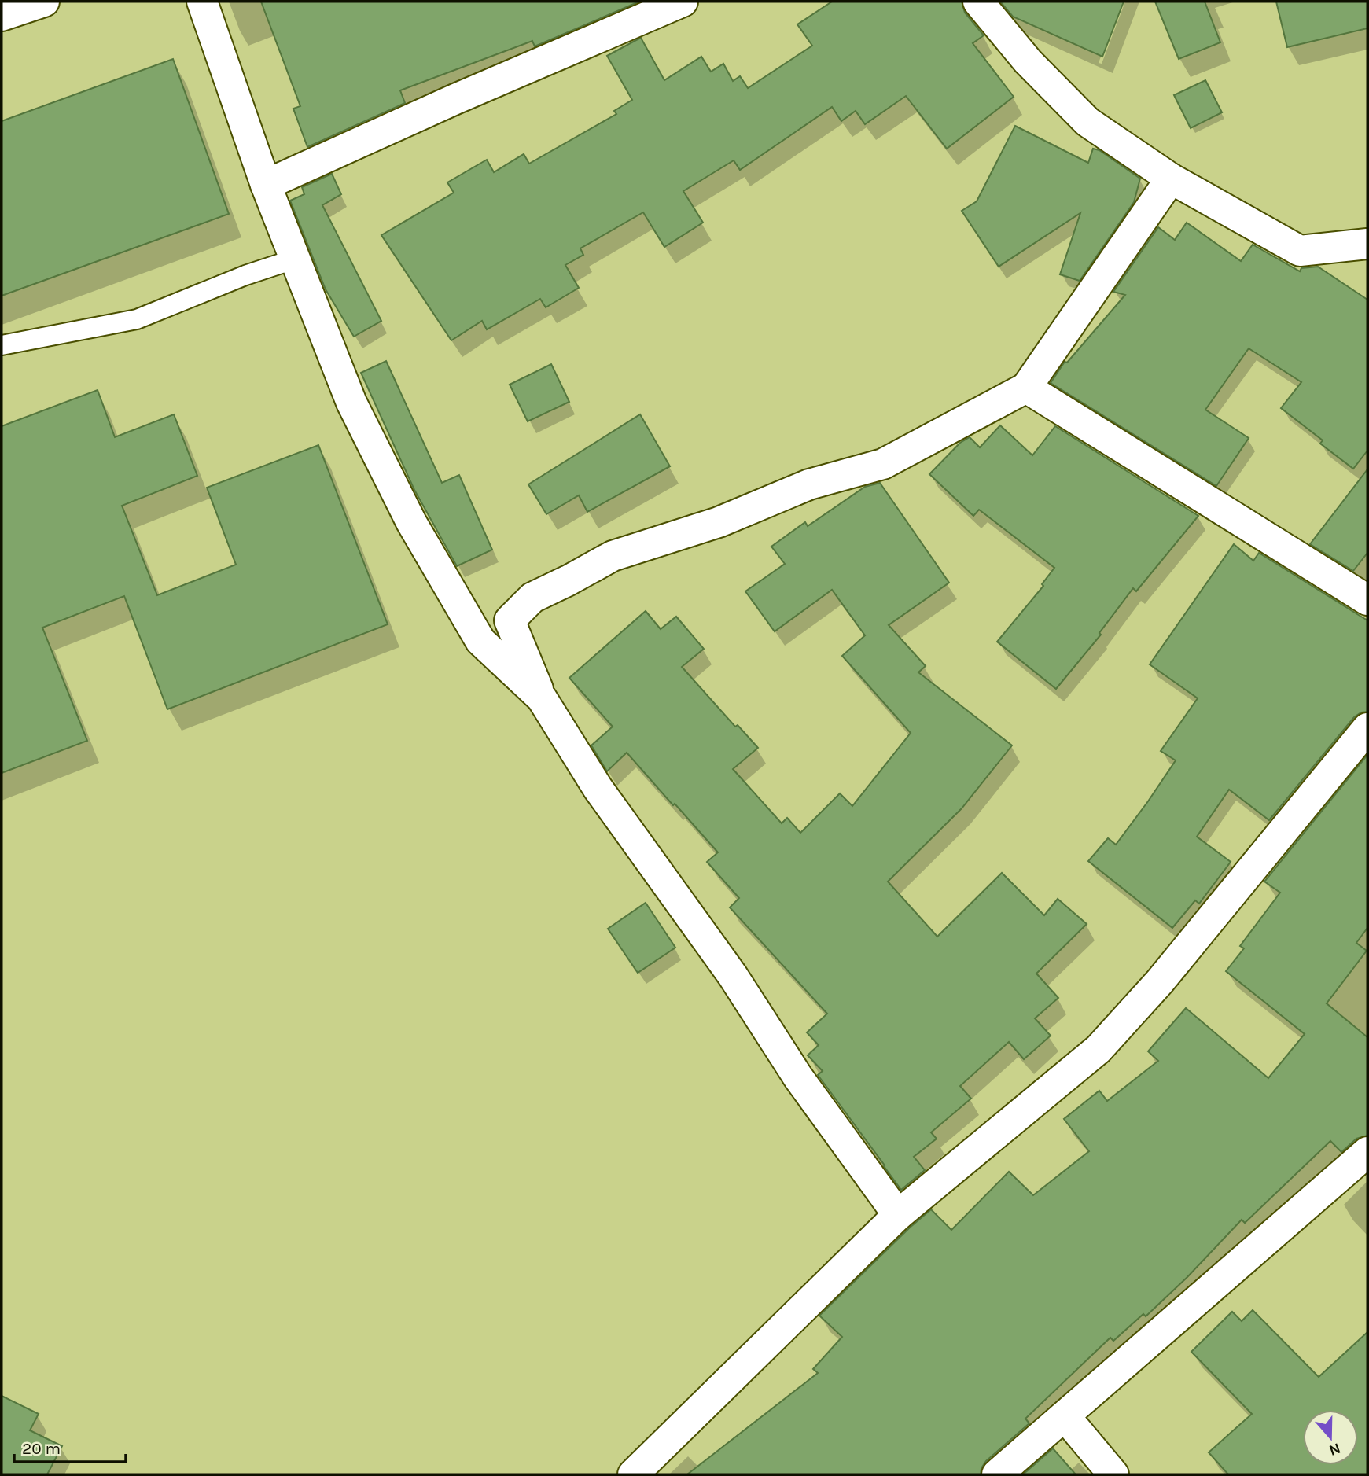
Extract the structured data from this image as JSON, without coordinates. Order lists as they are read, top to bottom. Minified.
{"scale_bar":"20 m","north":"bottom"}
